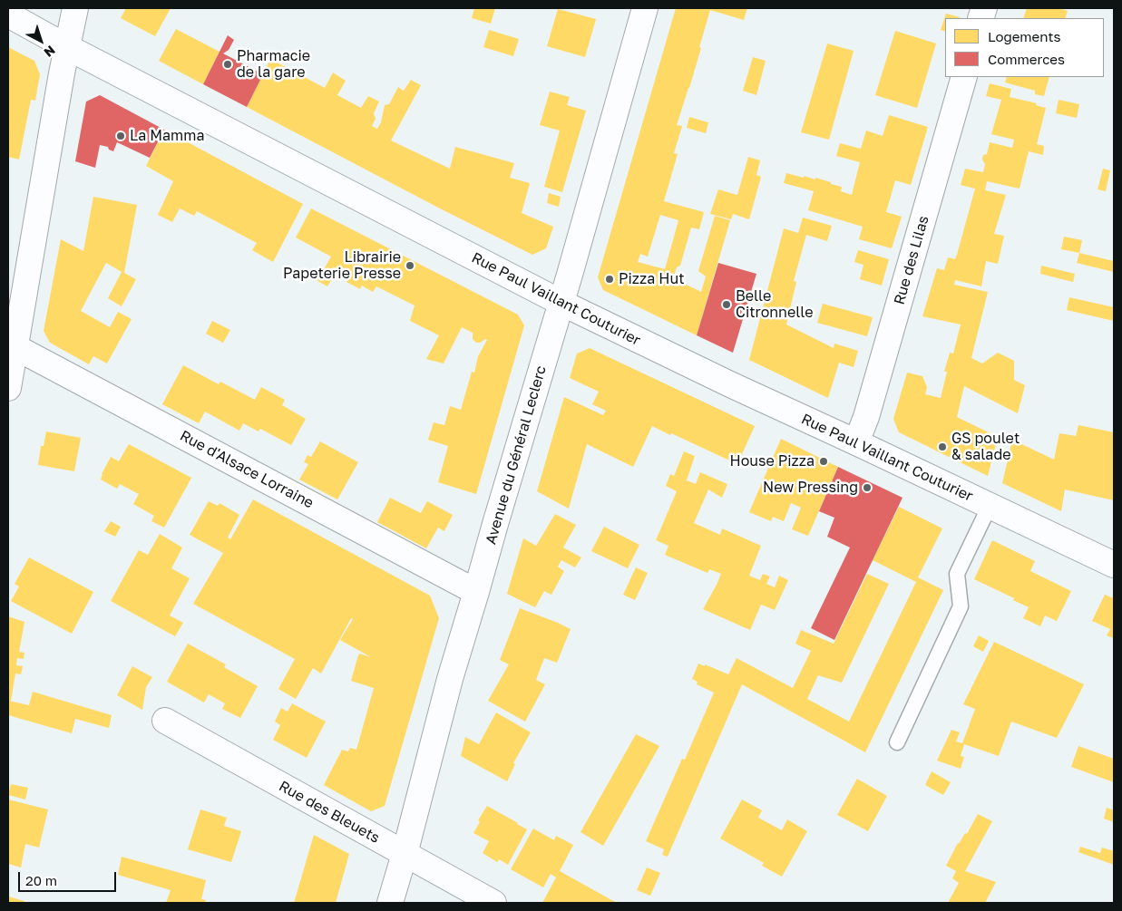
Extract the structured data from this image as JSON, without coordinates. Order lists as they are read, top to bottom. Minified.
{"streets":{"street":["Rue des Lilas","Rue Paul Vaillant Couturier","Avenue du Général Leclerc","Rue d'Alsace Lorraine","Rue des Bleuets"]},"crossings":[["Rue des Lilas","Rue Paul Vaillant Couturier"],["Rue Paul Vaillant Couturier","Avenue du Général Leclerc"],["Avenue du Général Leclerc","Rue d'Alsace Lorraine"],["Avenue du Général Leclerc","Rue des Bleuets"]],"places":["Pharmacie de la gare","La Mamma","Librairie Papeterie Presse","Pizza Hut","Belle Citronnelle","GS poulet & salade","House Pizza","New Pressing"],"legend":["Logements","Commerces"],"scale_bar":"20 m","north":"bottom right"}
